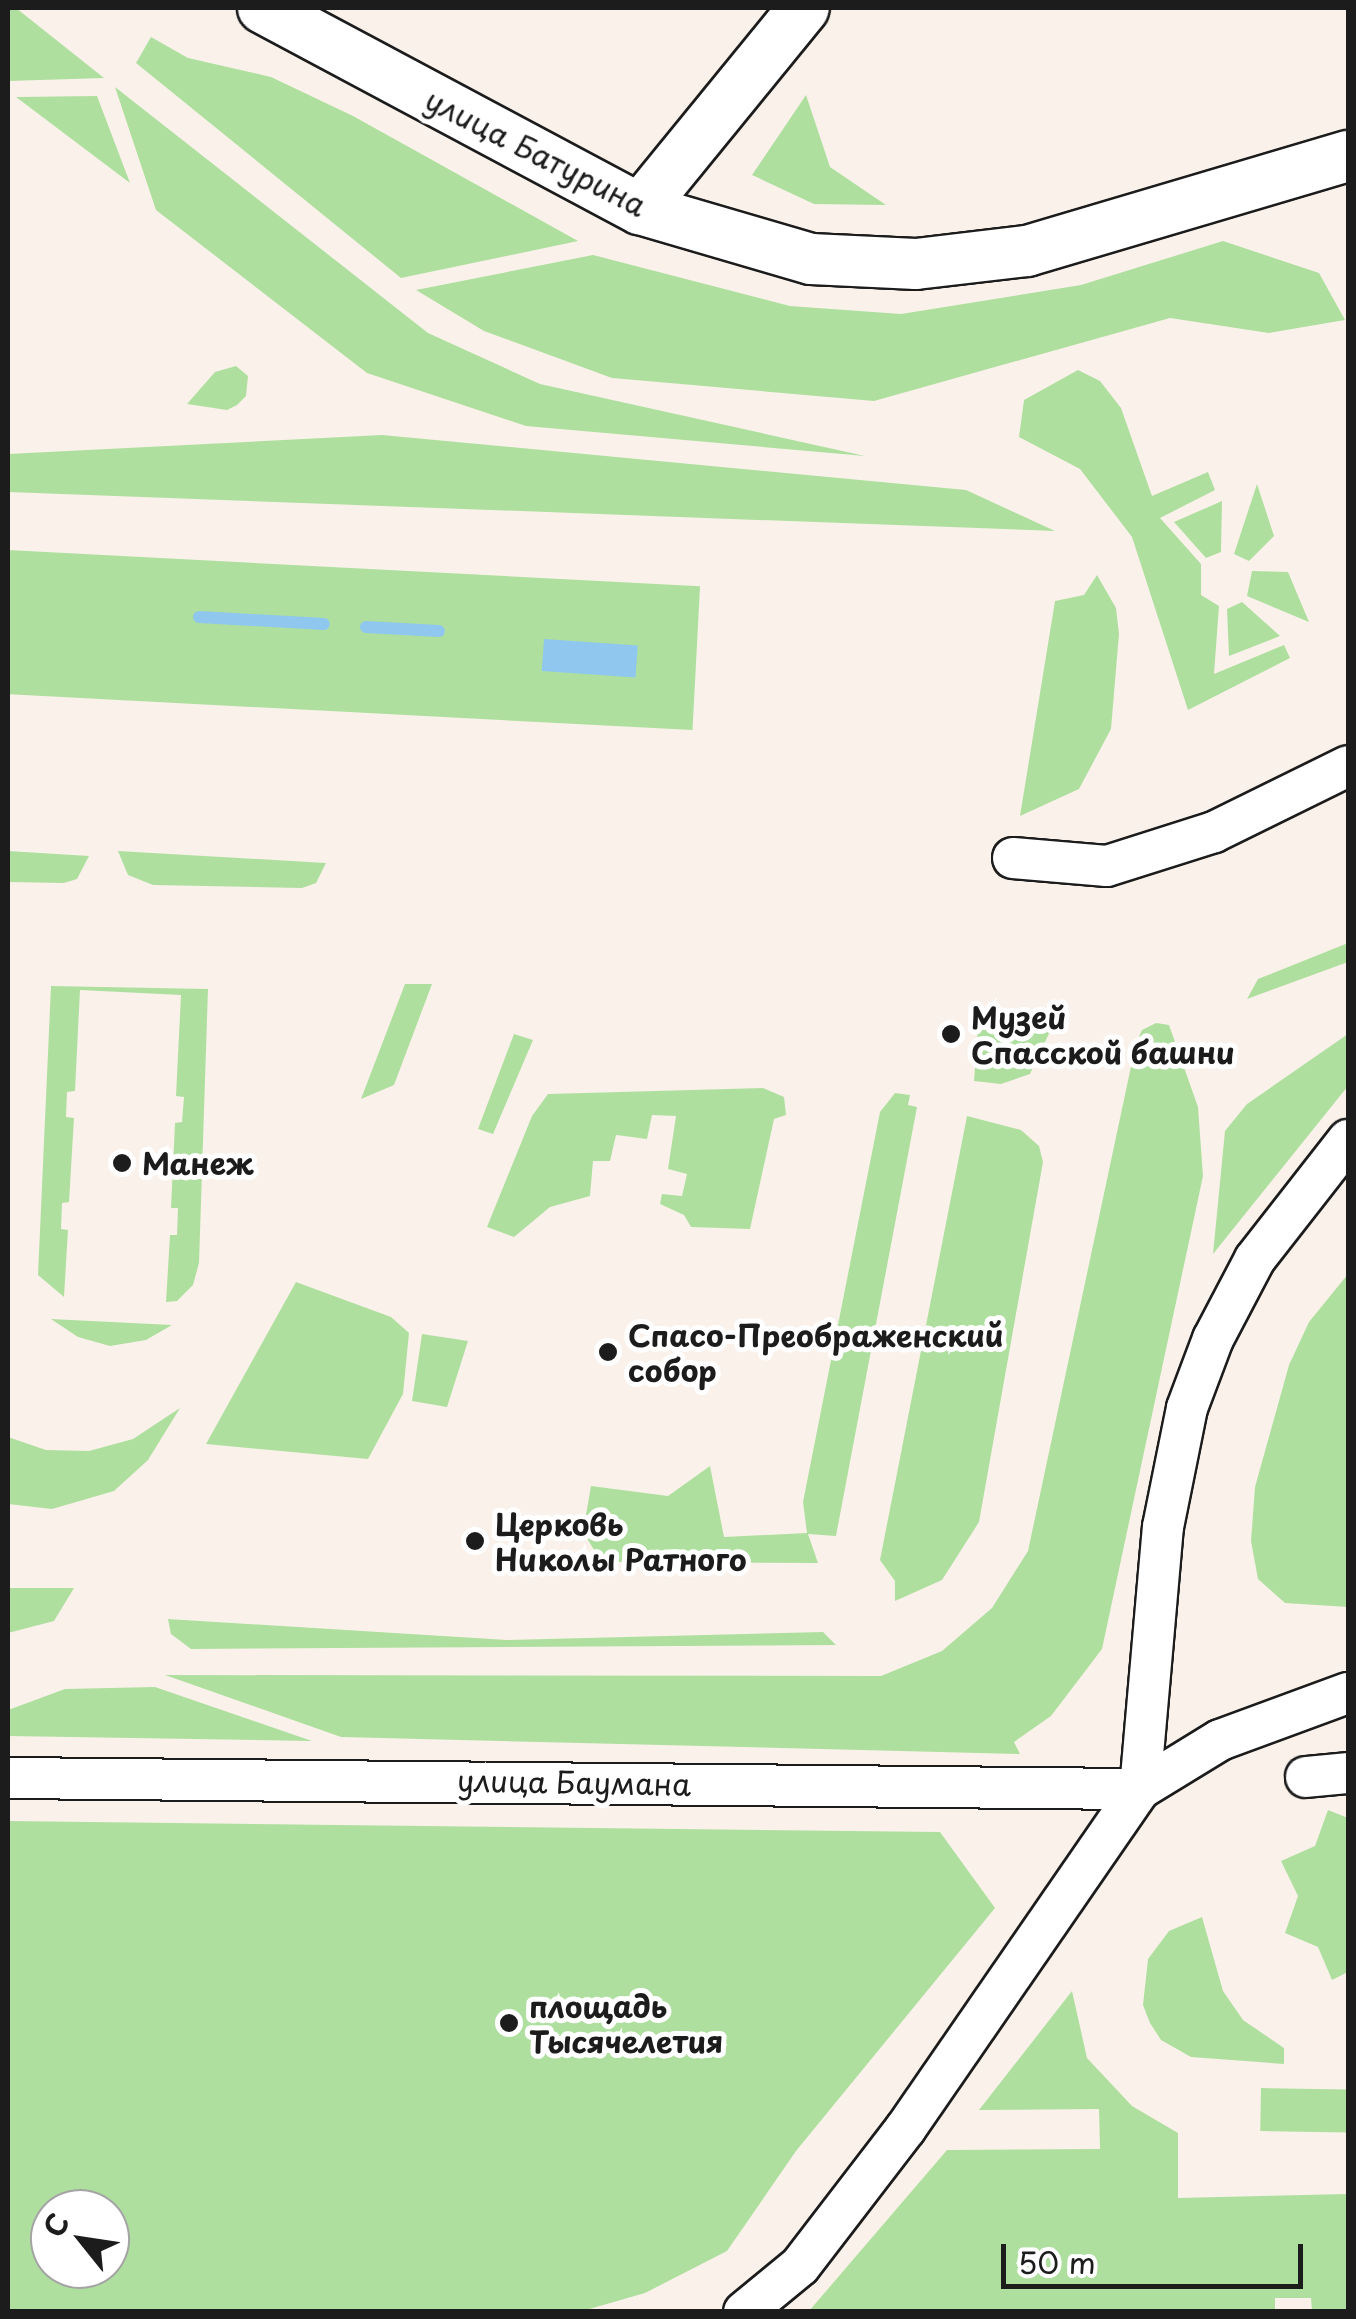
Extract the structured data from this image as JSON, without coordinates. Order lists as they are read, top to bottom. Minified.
{"streets":{"main road":["улица Батурина"],"street":["улица Баумана"]},"places":["Музей Спасской башни","Манеж","Спасо-Преображенский собор","Церковь Николы Ратного","площадь Тысячелетия"],"scale_bar":"50 m","north":"top left"}
